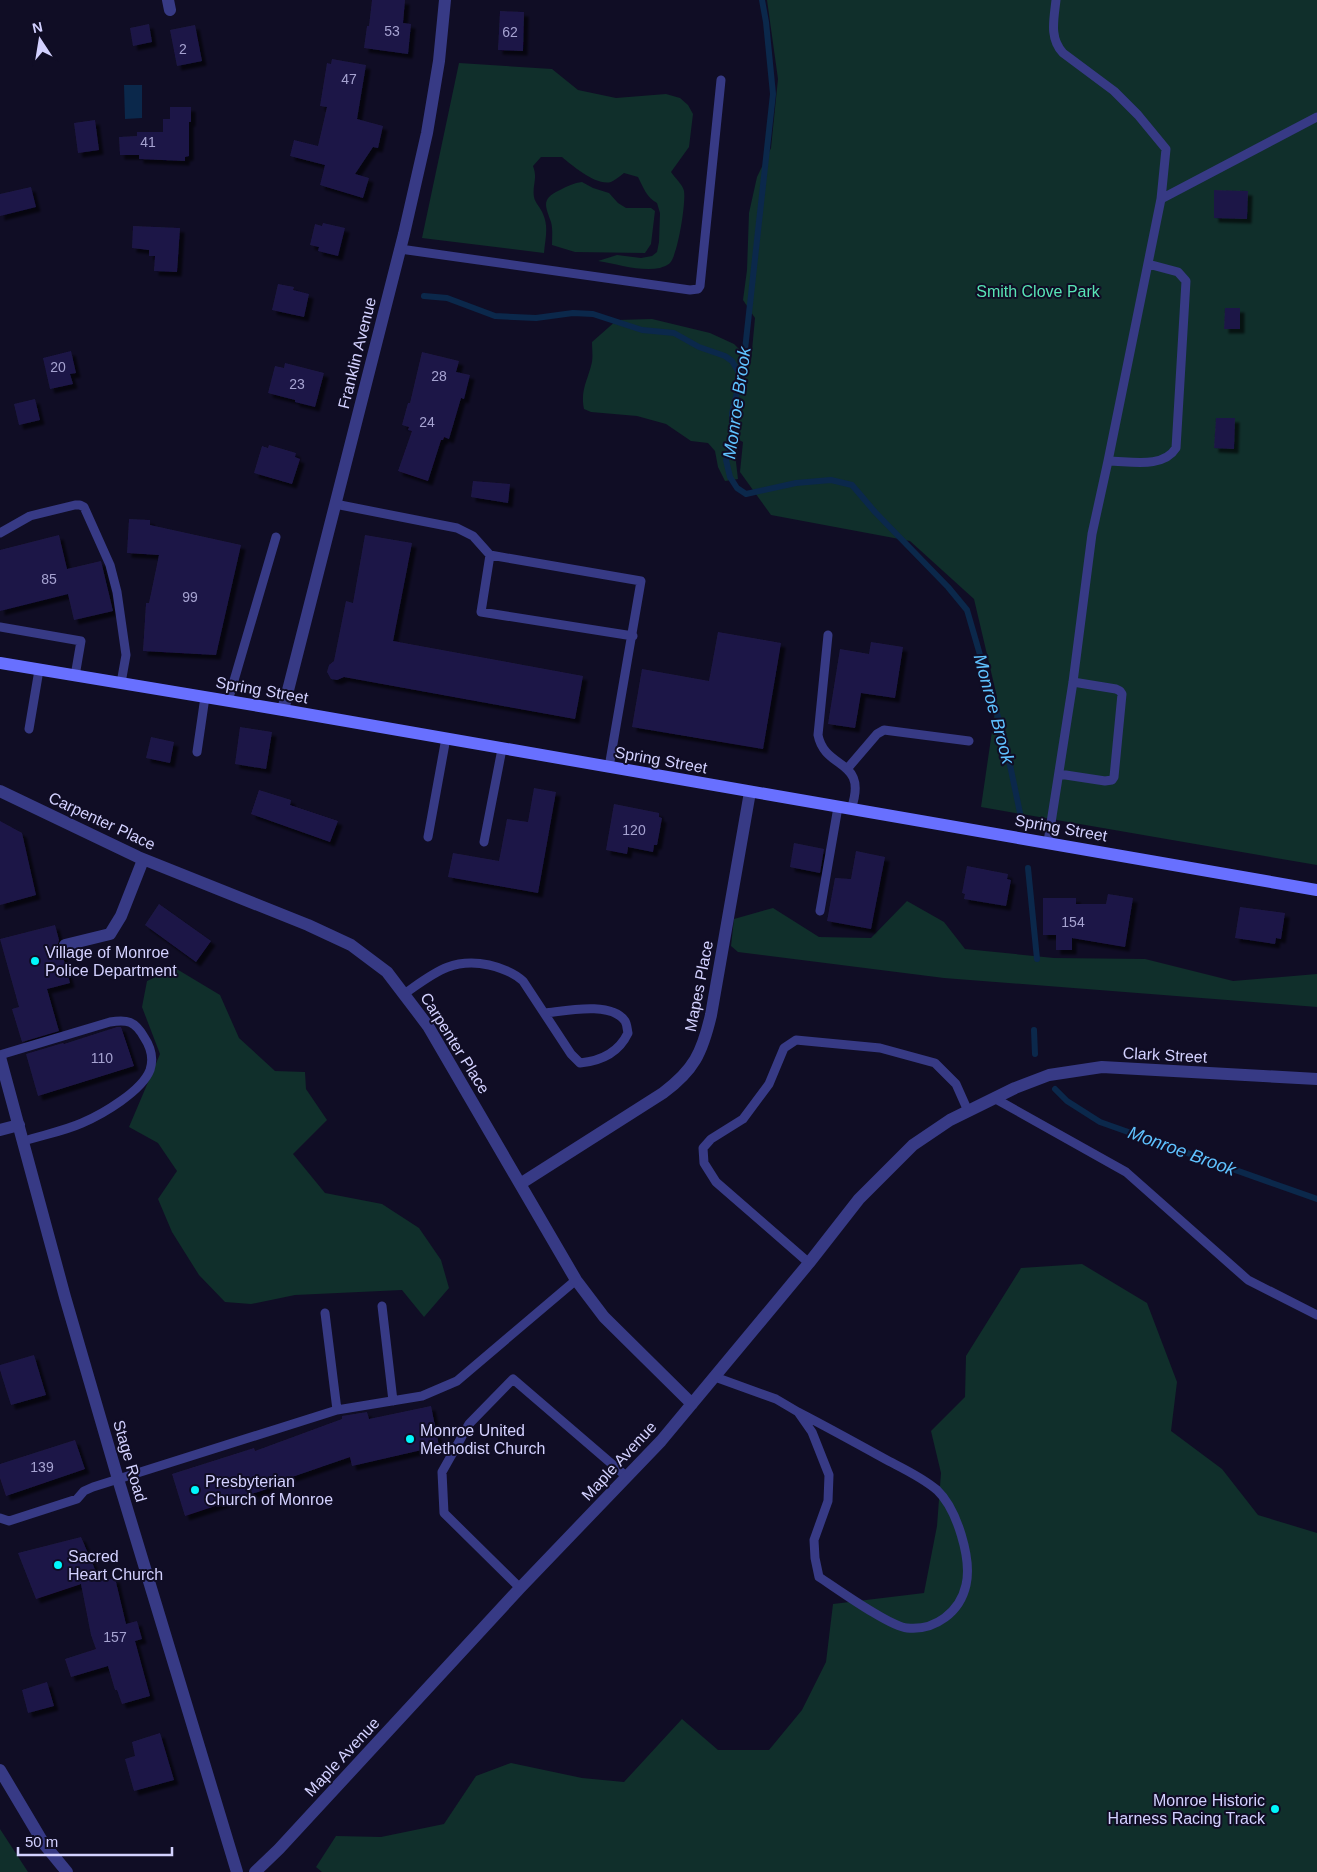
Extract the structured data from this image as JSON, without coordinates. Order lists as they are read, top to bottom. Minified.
{"streets":{"street":["Franklin Avenue","Spring Street","Carpenter Place","Mapes Place","Clark Street","Stage Road","Maple Avenue"]},"crossings":[["Franklin Avenue","Spring Street"],["Spring Street","Mapes Place"],["Carpenter Place","Mapes Place"],["Carpenter Place","Maple Avenue"],["Clark Street","Maple Avenue"]],"water":["Monroe Brook"],"parks":["Smith Clove Park"],"places":["Village of Monroe Police Department","Monroe United Methodist Church","Presbyterian Church of Monroe","Sacred Heart Church","Monroe Historic Harness Racing Track"],"house_numbers":["53","62","2","47","41","20","28","23","24","85","99","120","154","110","139","157"],"scale_bar":"50 m","north":"top"}
